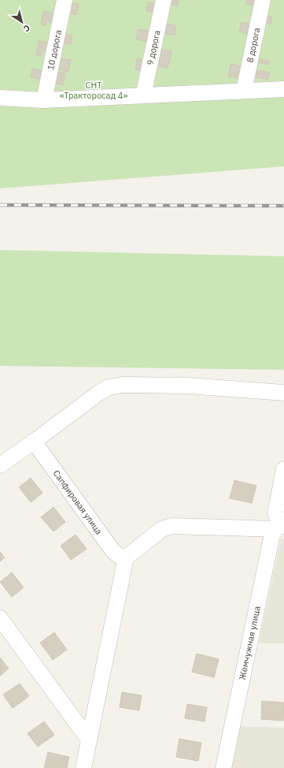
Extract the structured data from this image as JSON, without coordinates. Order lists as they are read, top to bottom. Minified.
{"streets":{"street":["8 дорога","9 дорога","10 дорога","Сапфировая улица","Жемчужная улица"]},"parks":["СНТ «Тракторосад 4»"],"north":"bottom right"}
